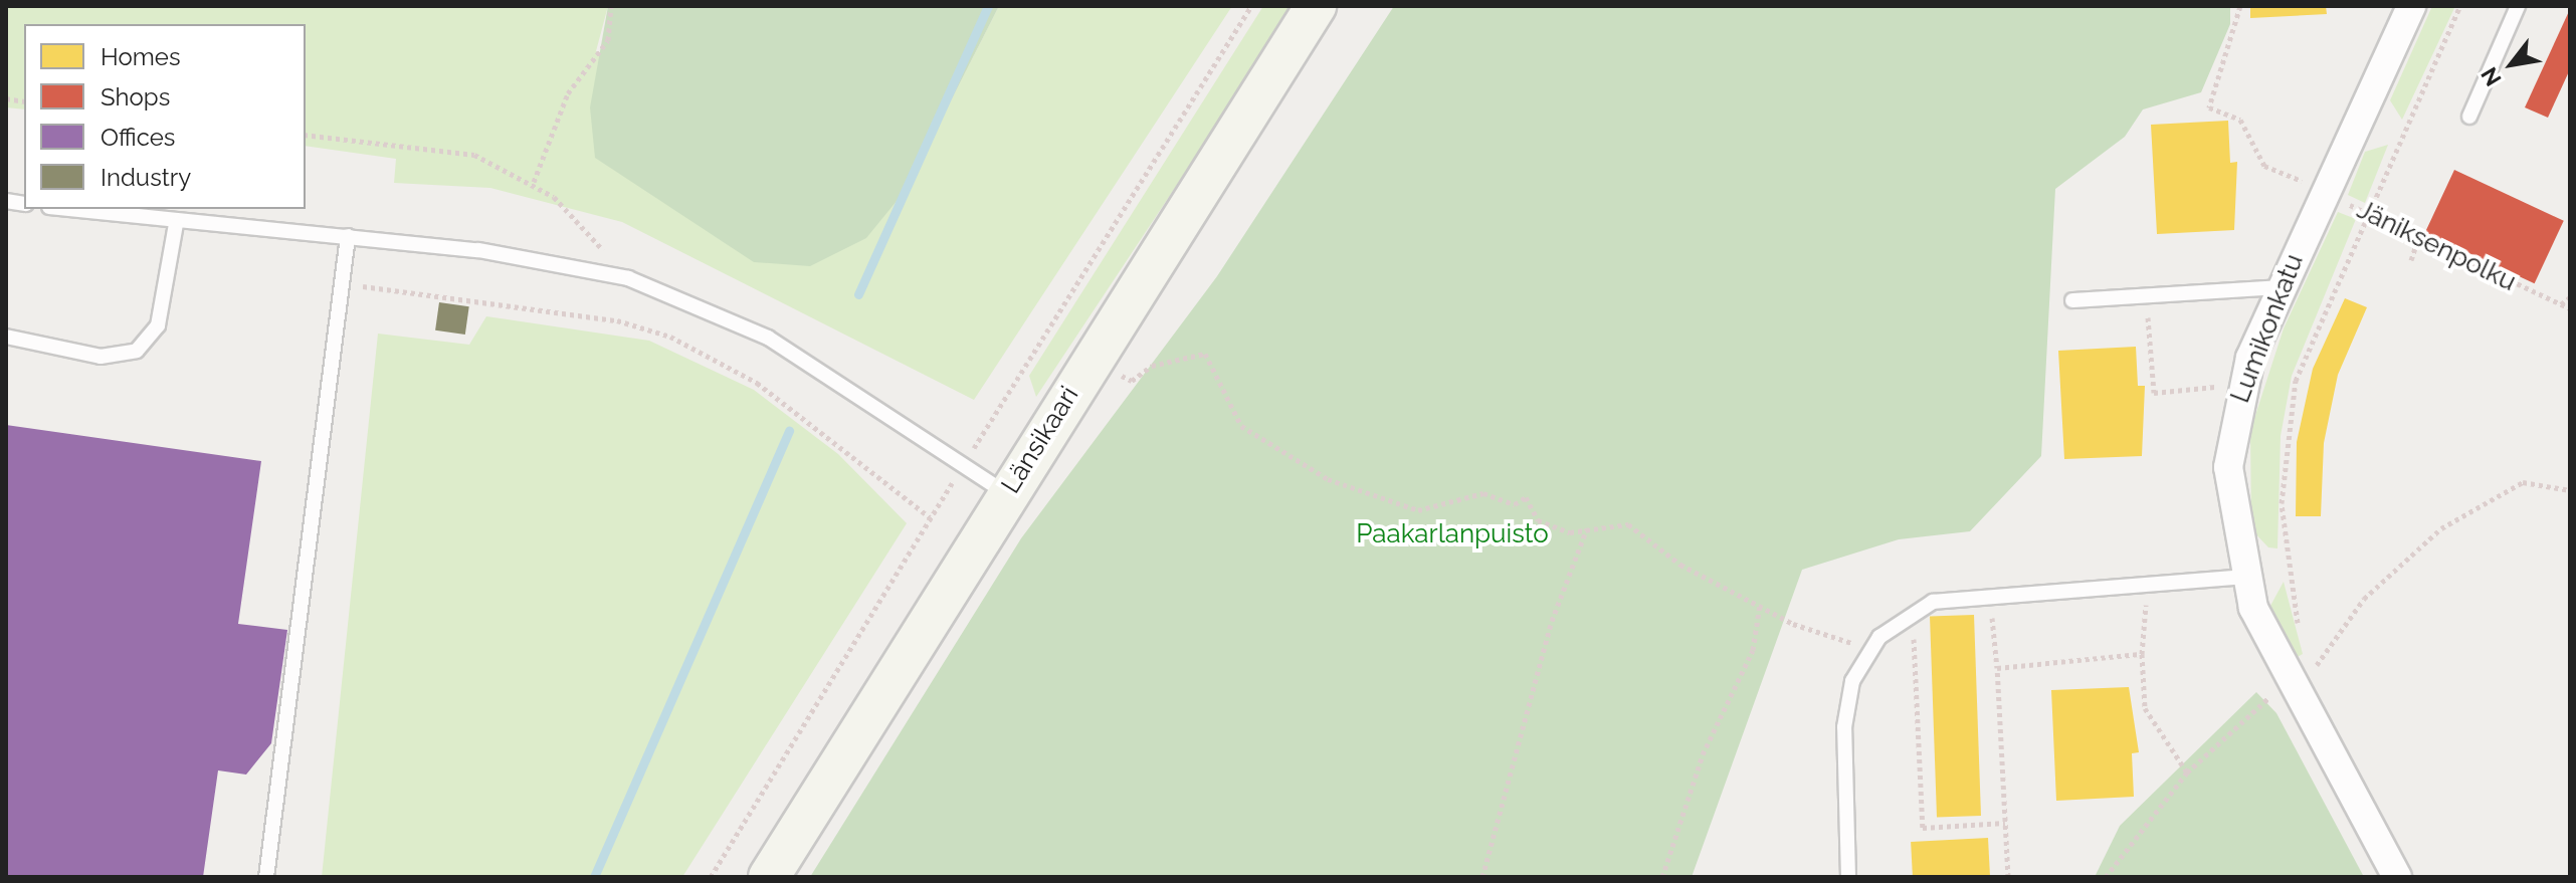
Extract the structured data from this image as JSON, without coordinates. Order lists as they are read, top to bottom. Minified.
{"streets":{"street":["Lumikonkatu","Länsikaari"],"path":["Jäniksenpolku"]},"crossings":[["Jäniksenpolku","Lumikonkatu"]],"parks":["Paakarlanpuisto"],"legend":["Homes","Shops","Offices","Industry"],"north":"bottom left"}
